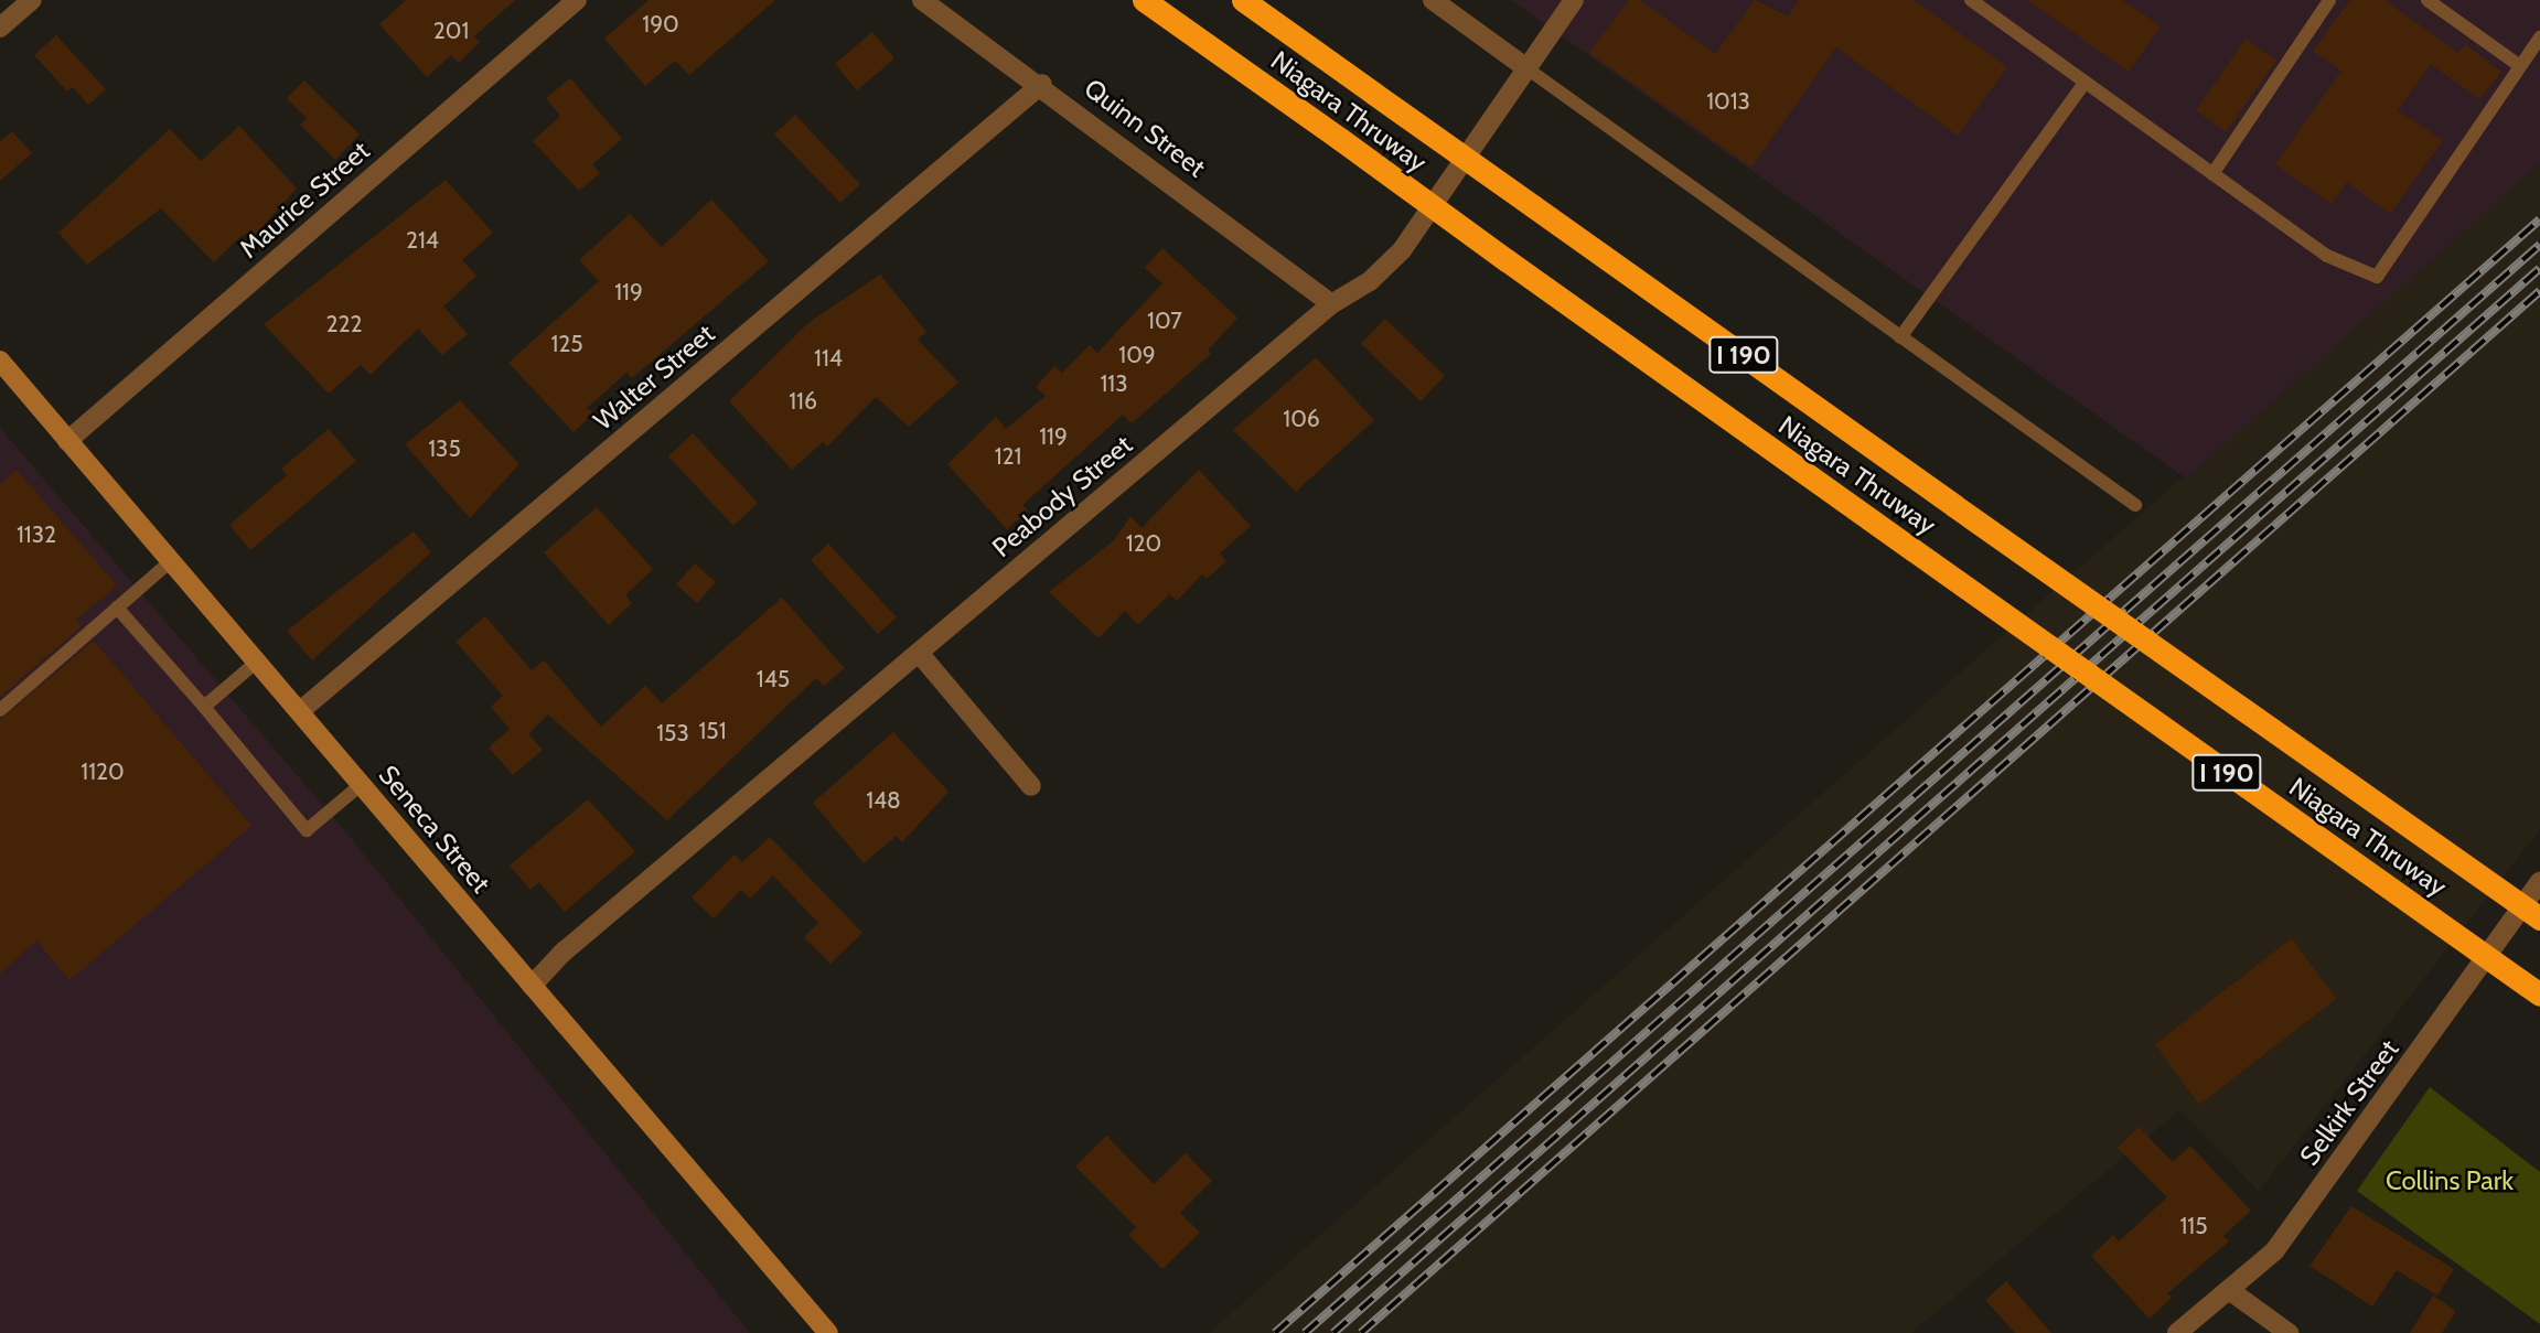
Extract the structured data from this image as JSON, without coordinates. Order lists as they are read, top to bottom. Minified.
{"streets":{"highway":["Niagara Thruway","I 190"],"main road":["Seneca Street"],"street":["Quinn Street","Maurice Street","Walter Street","Peabody Street","Selkirk Street"]},"crossings":[["Quinn Street","Walter Street"],["Quinn Street","Peabody Street"],["Maurice Street","Seneca Street"],["Walter Street","Seneca Street"],["Peabody Street","Seneca Street"]],"parks":["Collins Park"],"house_numbers":["190","201","1013","214","119","107","222","125","109","114","113","116","106","119","135","121","1132","120","145","151","153","1120","148","115"]}
